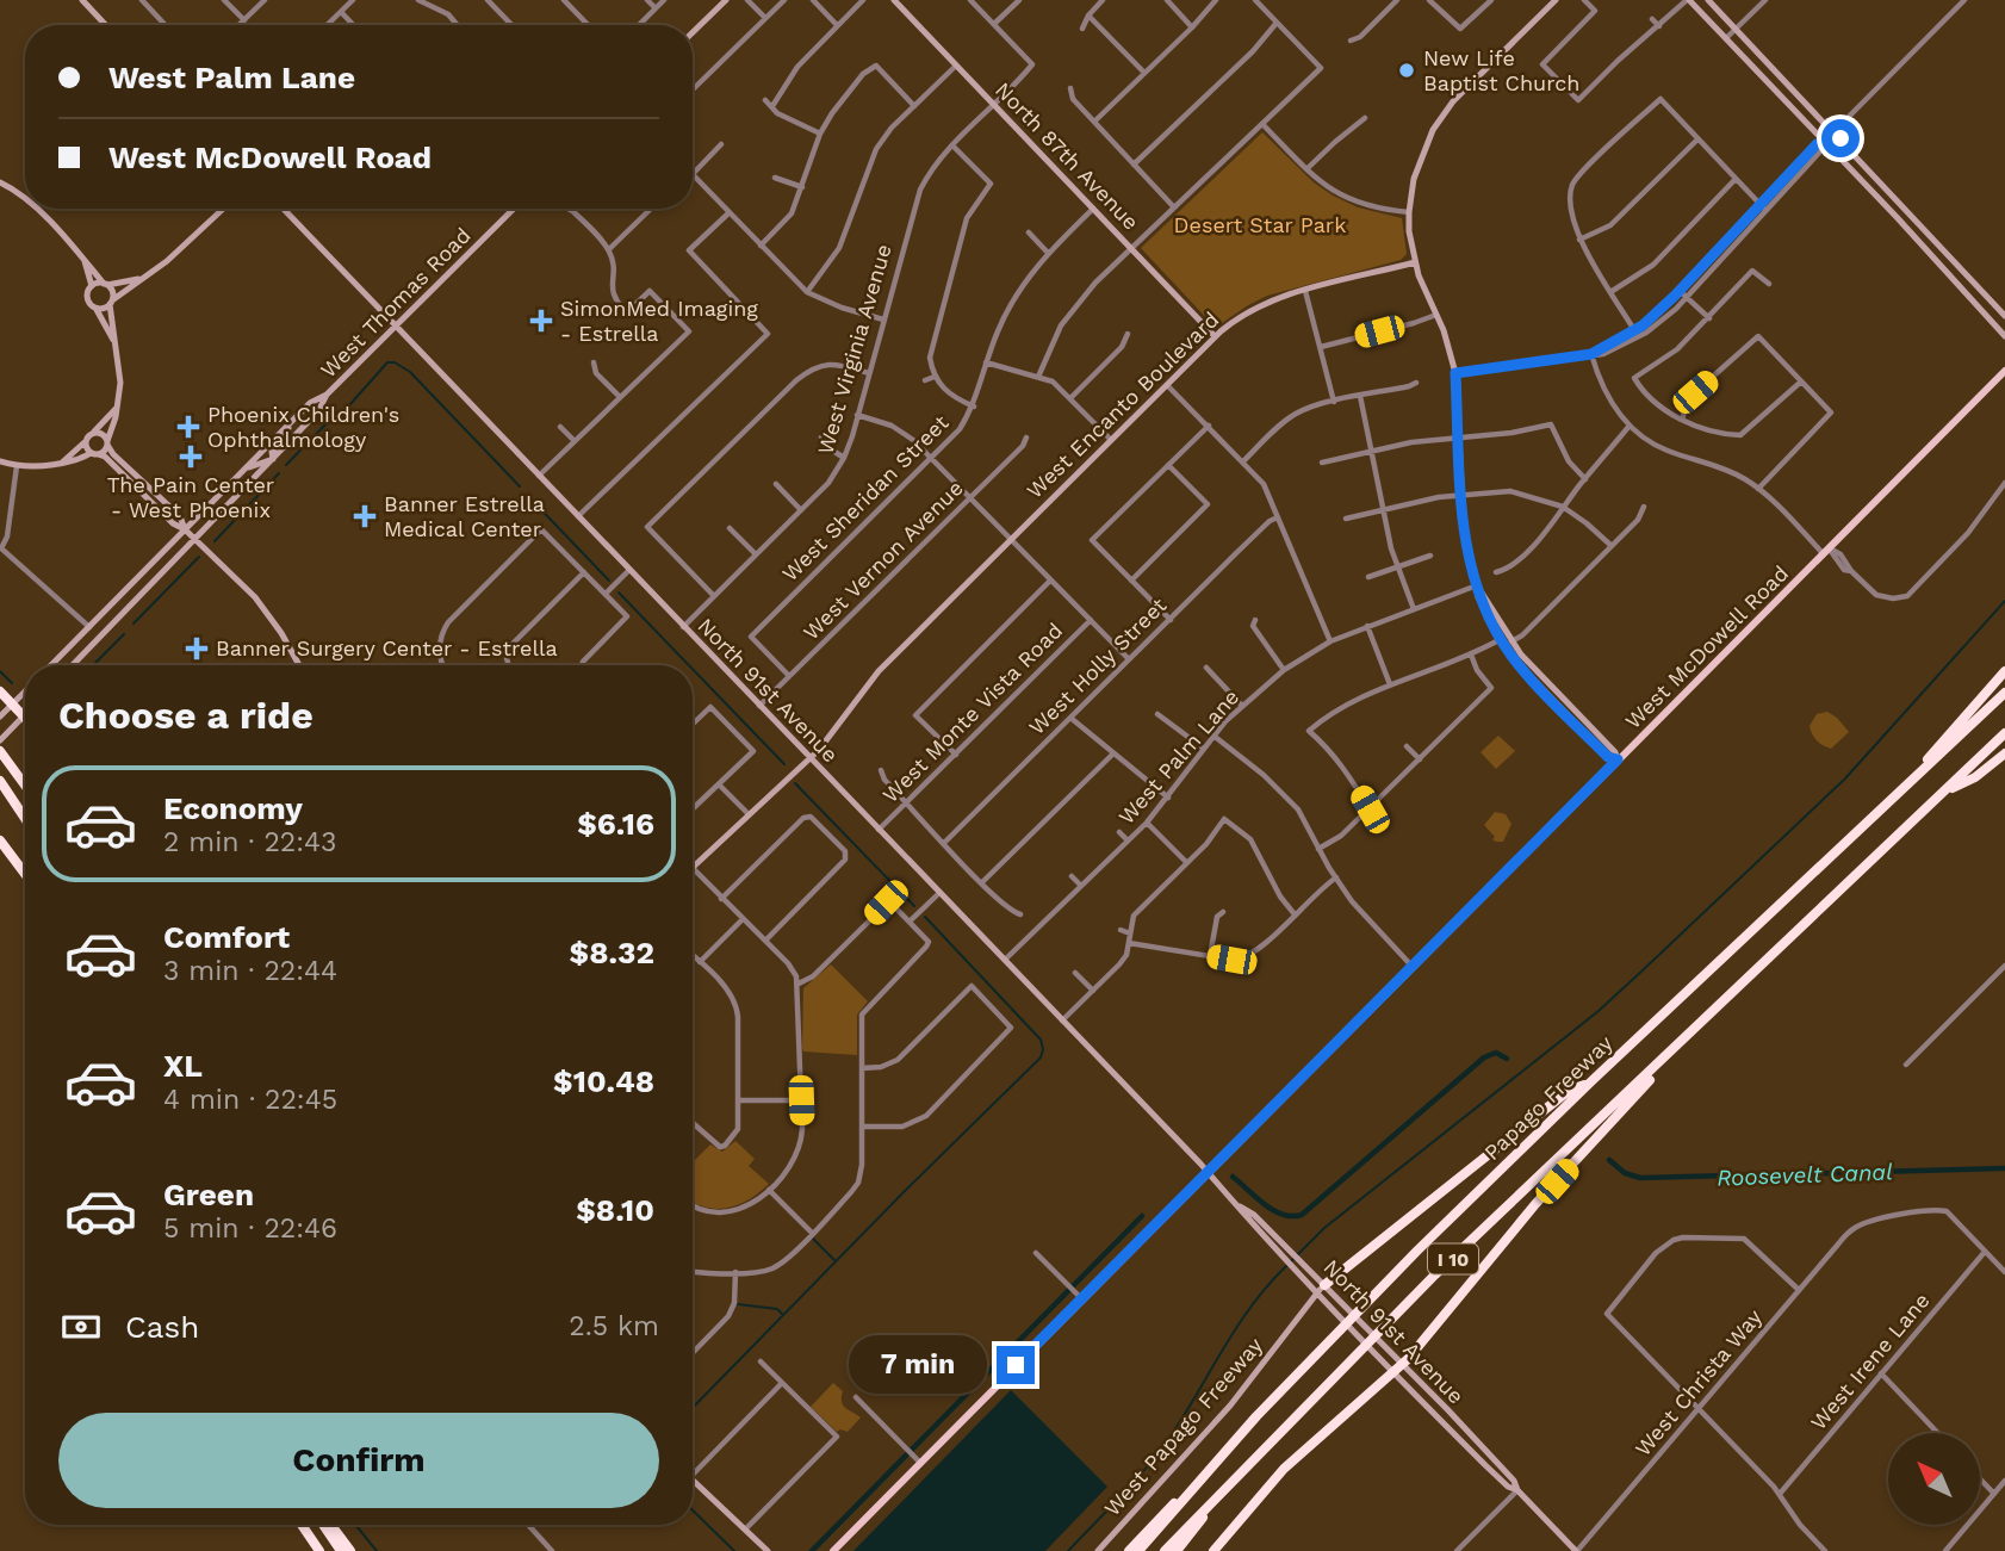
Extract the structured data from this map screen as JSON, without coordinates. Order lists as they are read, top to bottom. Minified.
{"streets":{"highway":["Papago Freeway","I 10"],"main road":["North 87th Avenue","West Thomas Road","West Encanto Boulevard","West McDowell Road","North 91st Avenue","West Papago Freeway"],"street":["West Virginia Avenue","West Sheridan Street","West Vernon Avenue","West Holly Street","West Monte Vista Road","West Palm Lane","West Irene Lane","West Christa Way"]},"crossings":[["North 87th Avenue","West Virginia Avenue"],["North 87th Avenue","West Encanto Boulevard"],["North 87th Avenue","West Sheridan Street"],["West Thomas Road","North 91st Avenue"],["West Virginia Avenue","North 91st Avenue"],["West Encanto Boulevard","North 91st Avenue"],["West Sheridan Street","West Vernon Avenue"],["West Vernon Avenue","North 91st Avenue"],["West McDowell Road","North 91st Avenue"],["North 91st Avenue","West Monte Vista Road"],["North 91st Avenue","West Palm Lane"],["North 91st Avenue","West Christa Way"],["North 91st Avenue","West Papago Freeway"],["West Irene Lane","West Christa Way"]],"water":["Roosevelt Canal"],"parks":["Desert Star Park"],"places":{"other":["New Life Baptist Church"],"health":["SimonMed Imaging - Estrella","Phoenix Children's Ophthalmology","The Pain Center - West Phoenix","Banner Estrella Medical Center","Banner Surgery Center - Estrella"]},"north":"top left","page":{"banner":["West Palm Lane","West McDowell Road"],"heading":"Choose a ride","list":[{"name":"Economy","note":"2 min · 22:43","value":"$6.16"},{"name":"Comfort","note":"3 min · 22:44","value":"$8.32"},{"name":"XL","note":"4 min · 22:45","value":"$10.48"},{"name":"Green","note":"5 min · 22:46","value":"$8.10"}],"pay":["Cash","2.5 km"],"bubble":"7 min","buttons":"Confirm"}}
